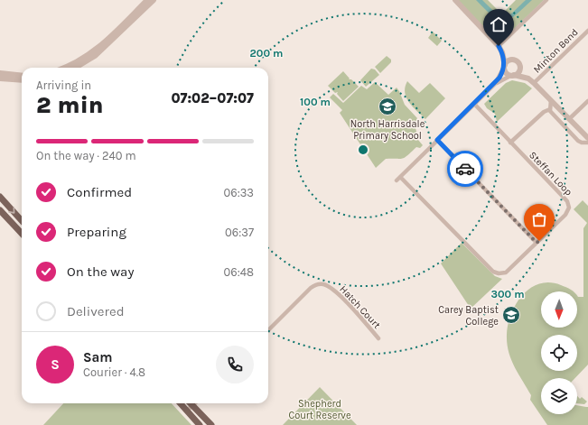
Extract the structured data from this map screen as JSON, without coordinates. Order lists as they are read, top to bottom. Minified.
{"streets":{"street":["Minton Bend","Steffan Loop","Hatch Court"]},"parks":["Shepherd Court Reserve"],"places":{"school or university":["North Harrisdale Primary School","Carey Baptist College"]},"north":"bottom","page":{"heading":["2 min","Arriving in","07:02–07:07"],"panel":["Sam","Courier · 4.8"],"bar":"On the way · 240 m","list":[["Confirmed","06:33"],["Preparing","06:37"],["On the way","06:48"],"Delivered"],"round":"S"},"rings":["200 m","100 m","300 m"]}
